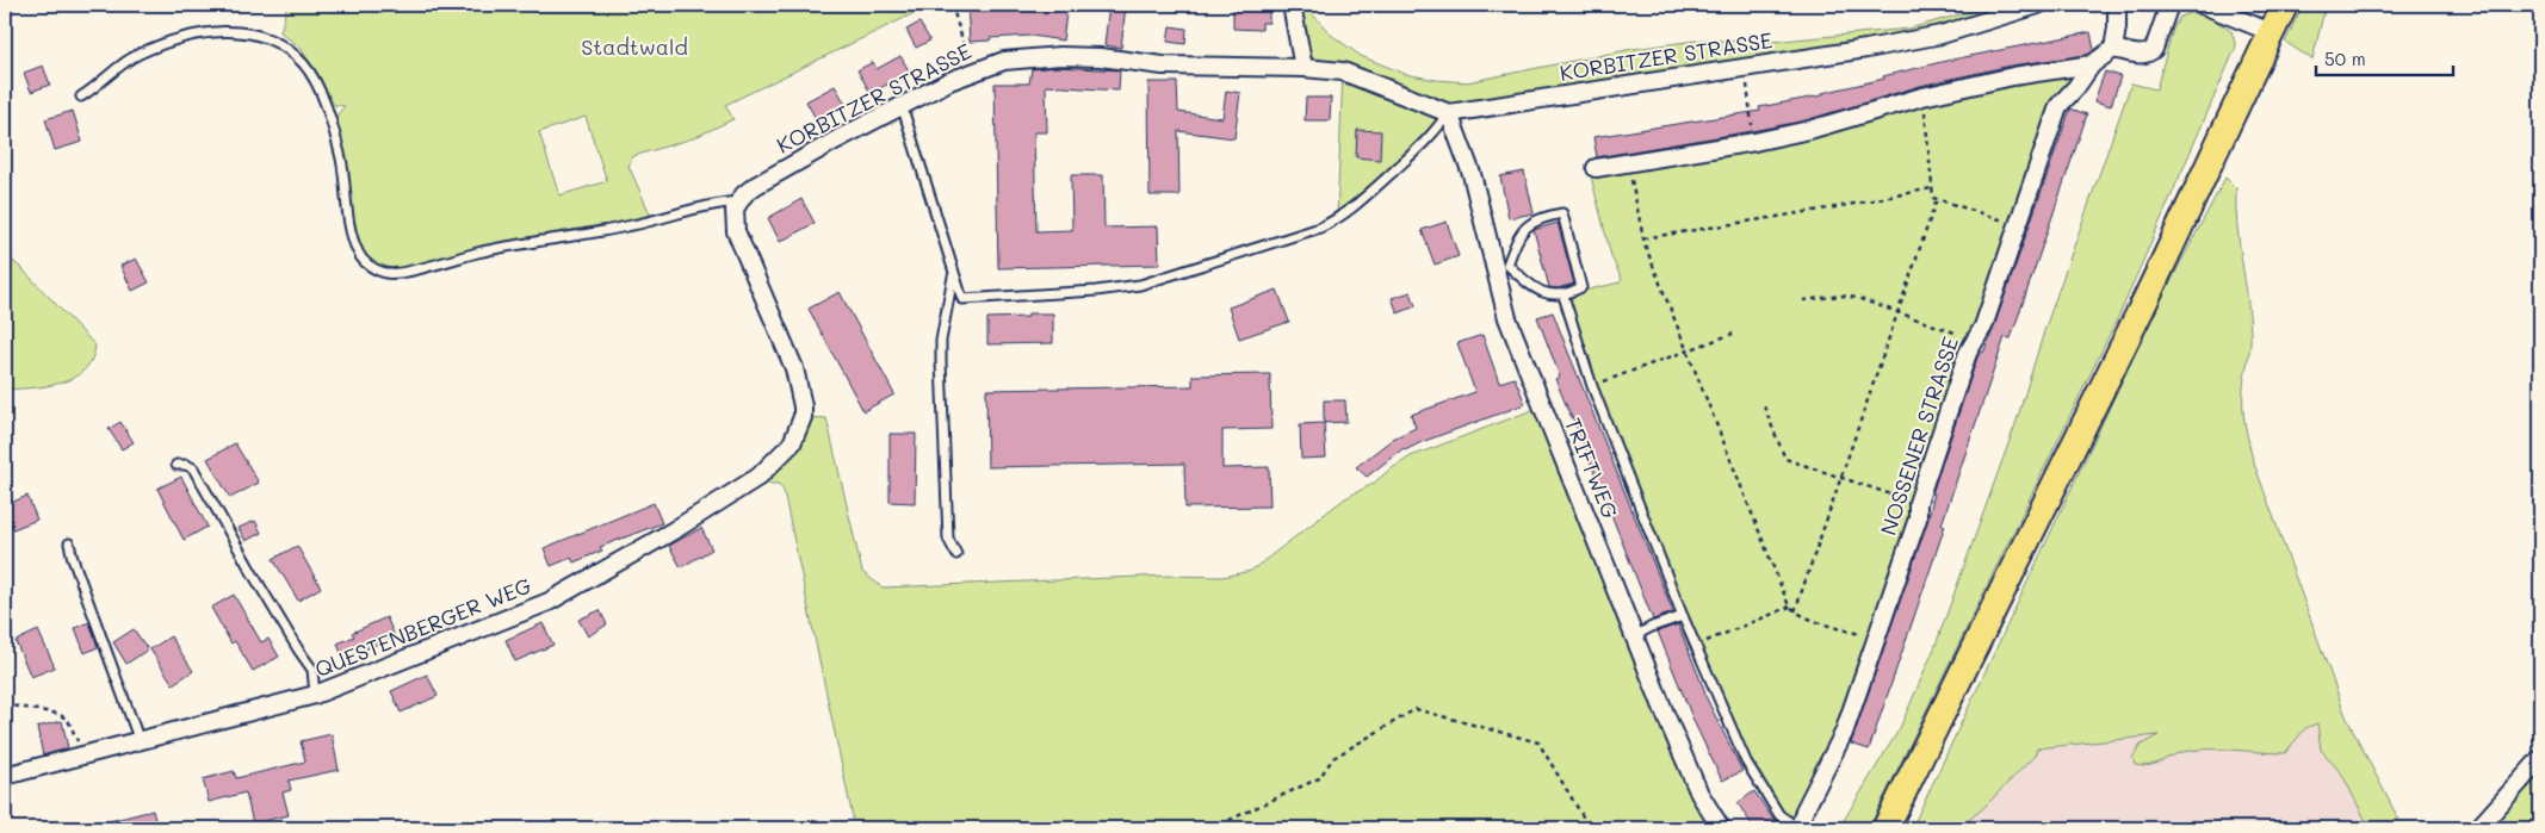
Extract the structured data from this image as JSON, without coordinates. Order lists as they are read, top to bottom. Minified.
{"streets":{"street":["KORBITZER STRASSE","NOSSENER STRASSE","TRIFTWEG","QUESTENBERGER WEG"]},"crossings":[["KORBITZER STRASSE","TRIFTWEG"],["KORBITZER STRASSE","QUESTENBERGER WEG"]],"parks":["Stadtwald"],"scale_bar":"50 m"}
